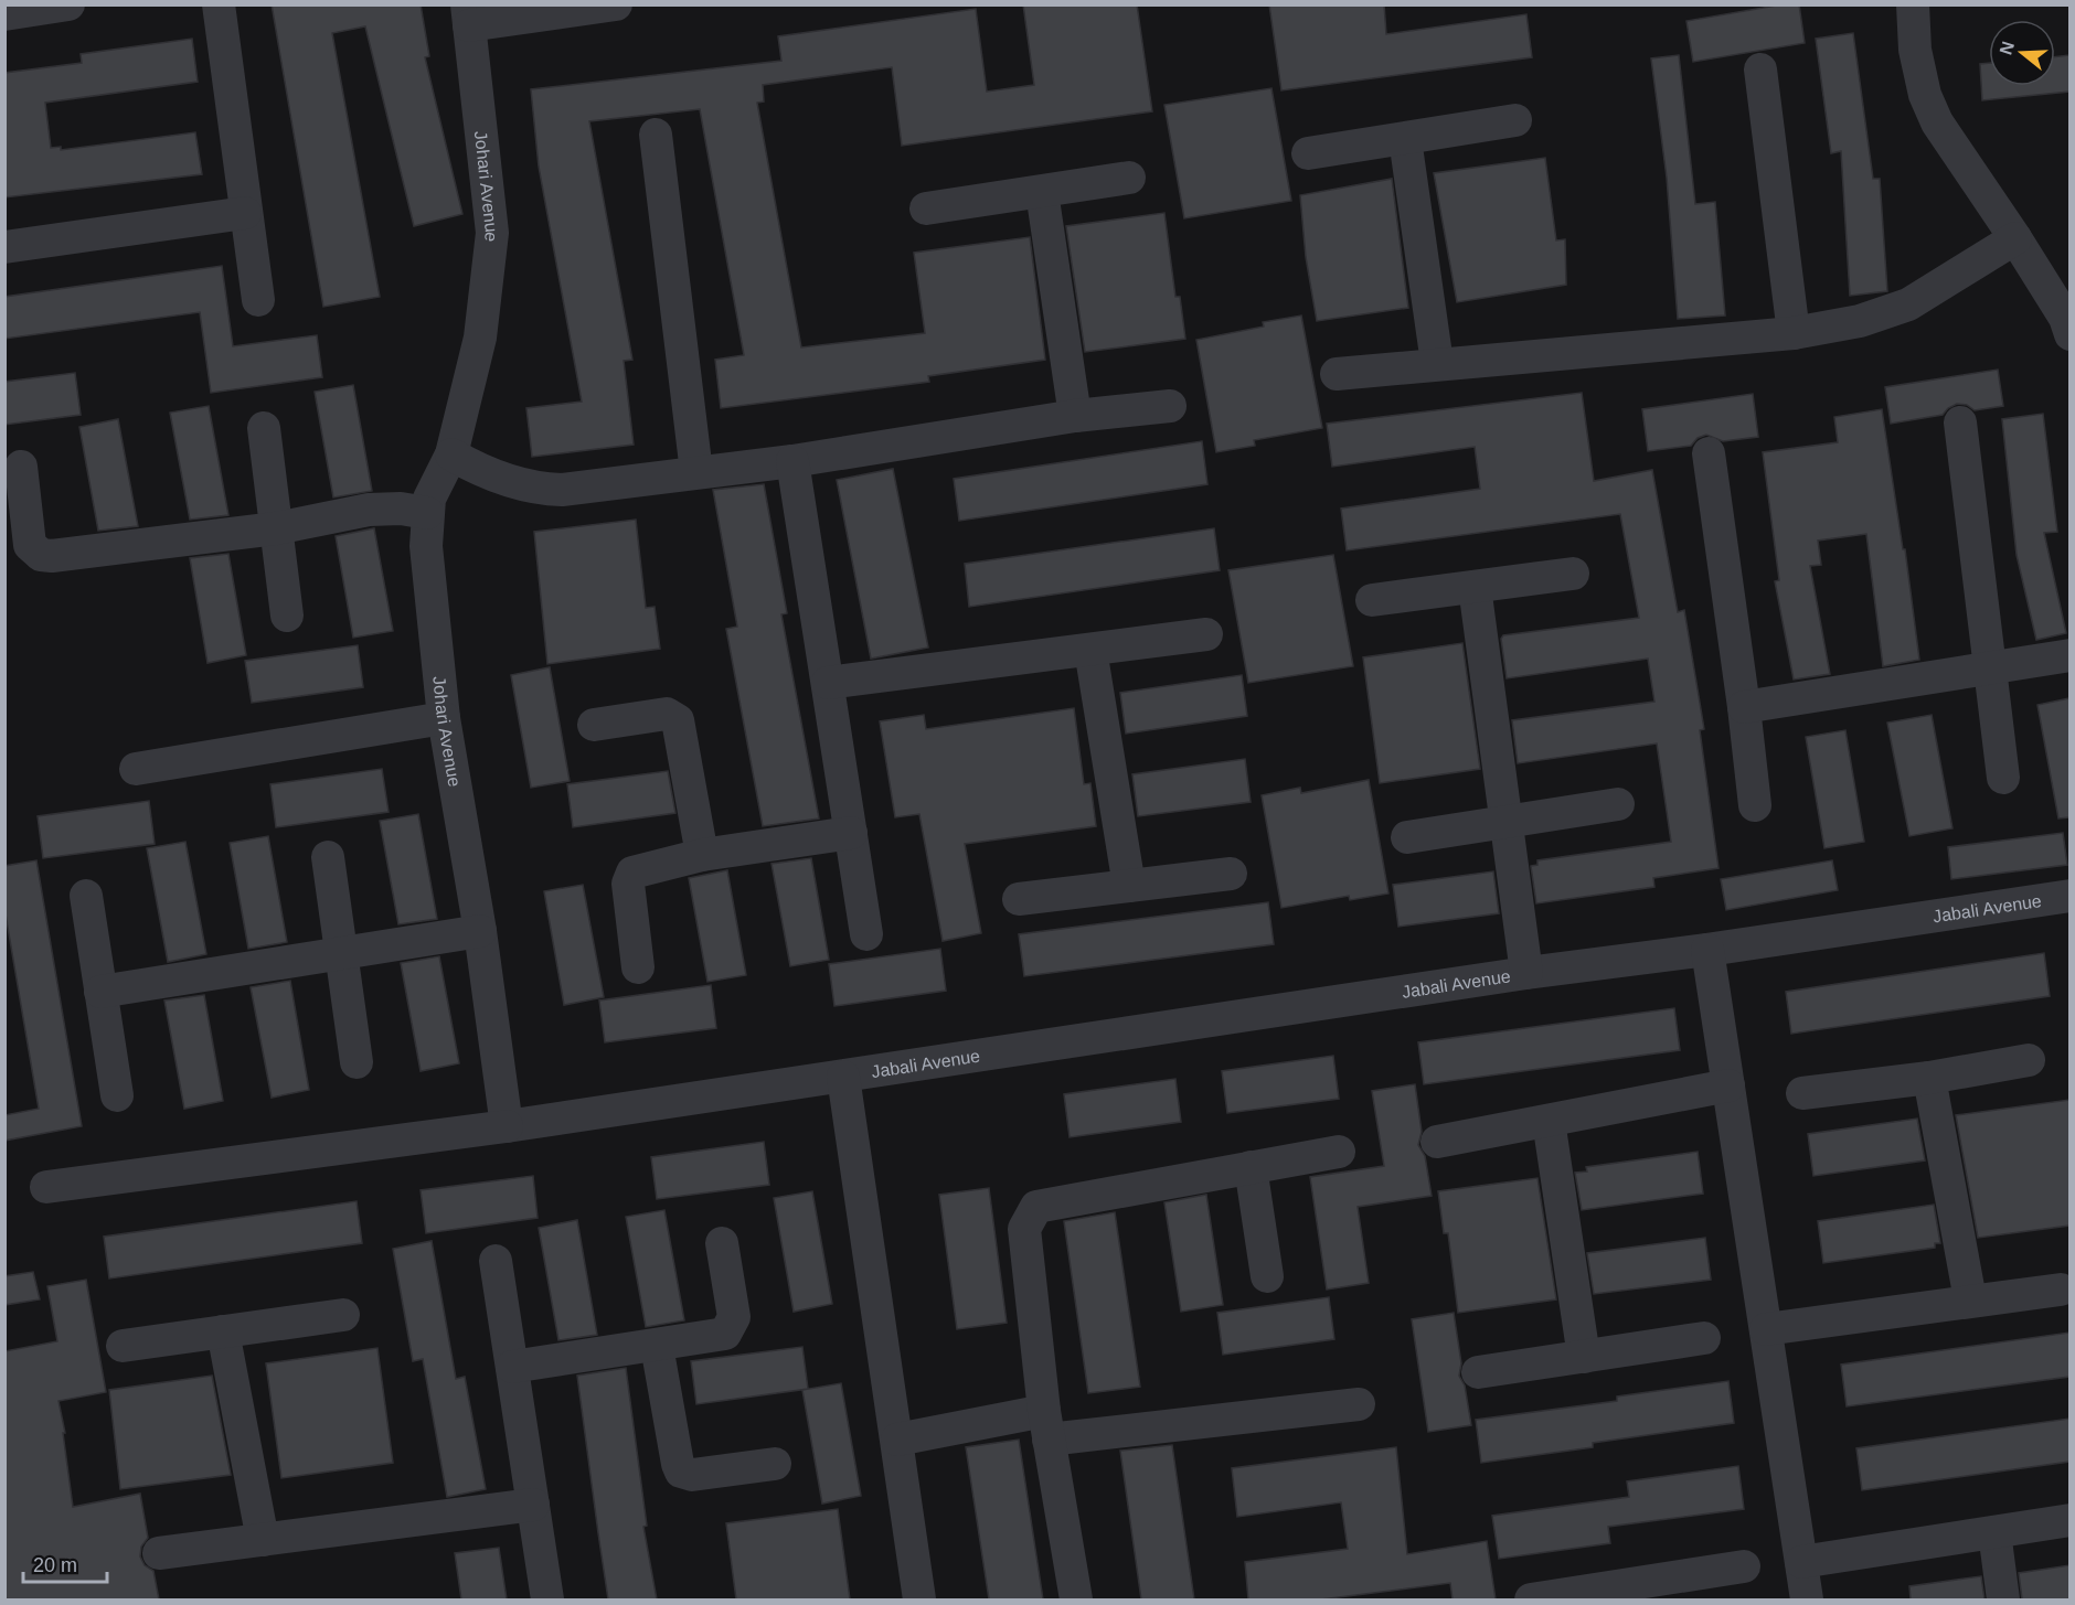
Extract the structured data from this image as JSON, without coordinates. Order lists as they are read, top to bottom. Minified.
{"streets":{"street":["Johari Avenue","Jabali Avenue"]},"scale_bar":"20 m","north":"left"}
